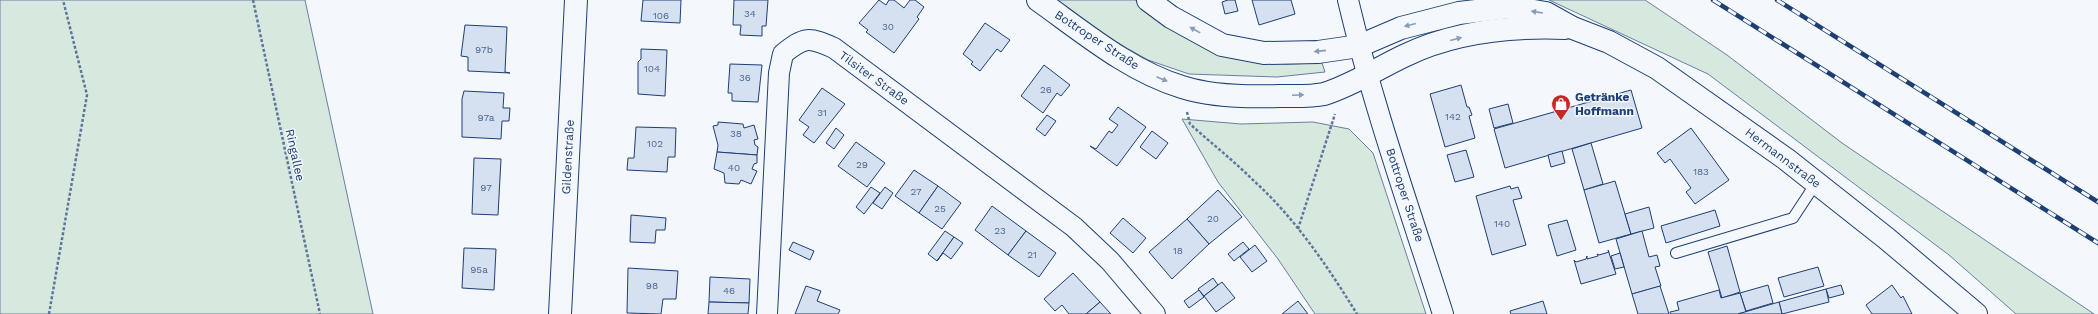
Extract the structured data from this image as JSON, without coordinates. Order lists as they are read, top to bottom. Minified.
{"streets":{"main road":["Bottroper Straße","Gildenstraße","Hermannstraße"],"street":["Tilsiter Straße"],"path":["Ringallee"]},"crossings":[["Bottroper Straße","Hermannstraße"]],"places":{"shop":["Getränke Hoffmann"]},"house_numbers":["34","106","30","97b","104","36","26","31","142","97a","38","102","29","40","183","97","27","25","20","140","23","18","21","95a","98","46"]}
